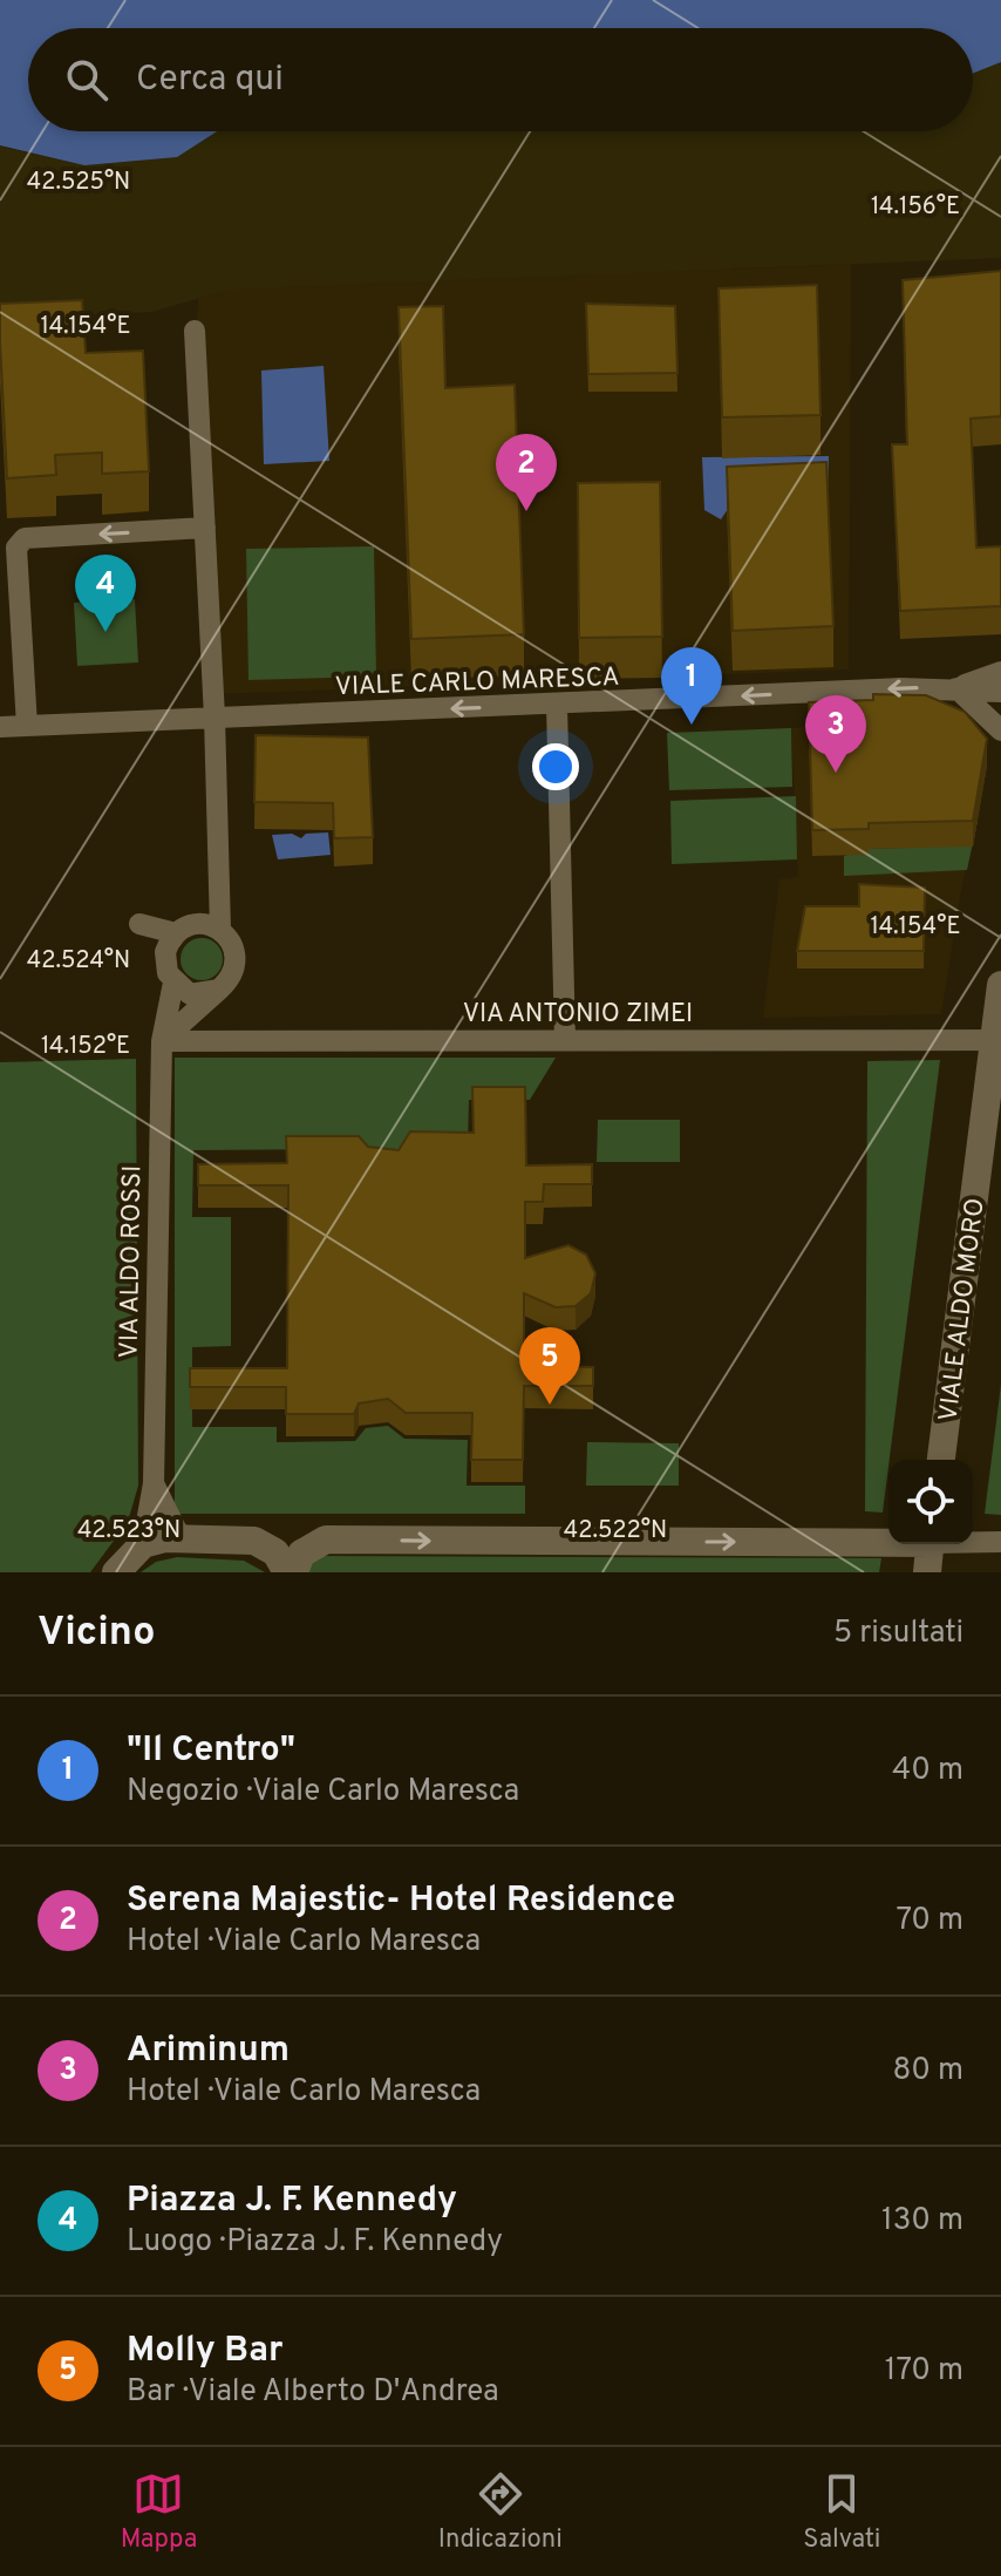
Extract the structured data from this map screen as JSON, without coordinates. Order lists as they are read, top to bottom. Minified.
{"streets":{"street":["VIALE CARLO MARESCA","VIA ANTONIO ZIMEI","VIA ALDO ROSSI","VIALE ALDO MORO"]},"crossings":[["VIA ANTONIO ZIMEI","VIA ALDO ROSSI"],["VIA ANTONIO ZIMEI","VIALE ALDO MORO"]],"one_way":["VIALE CARLO MARESCA"],"page":{"search":"Cerca qui","pins":["2","4","1","3","5"],"heading":["Vicino","5 risultati"],"list":[{"mark":"1","name":"\"Il Centro\"","note":"Negozio · Viale Carlo Maresca","value":"40 m"},{"mark":"2","name":"Serena Majestic- Hotel Residence","note":"Hotel · Viale Carlo Maresca","value":"70 m"},{"mark":"3","name":"Ariminum","note":"Hotel · Viale Carlo Maresca","value":"80 m"},{"mark":"4","name":"Piazza J. F. Kennedy","note":"Luogo · Piazza J. F. Kennedy","value":"130 m"},{"mark":"5","name":"Molly Bar","note":"Bar · Viale Alberto D'Andrea","value":"170 m"}],"nav":["Mappa","Indicazioni","Salvati"]},"coordinates":["42.525°N","14.156°E","14.154°E","42.524°N","14.152°E","42.523°N","42.522°N"]}
